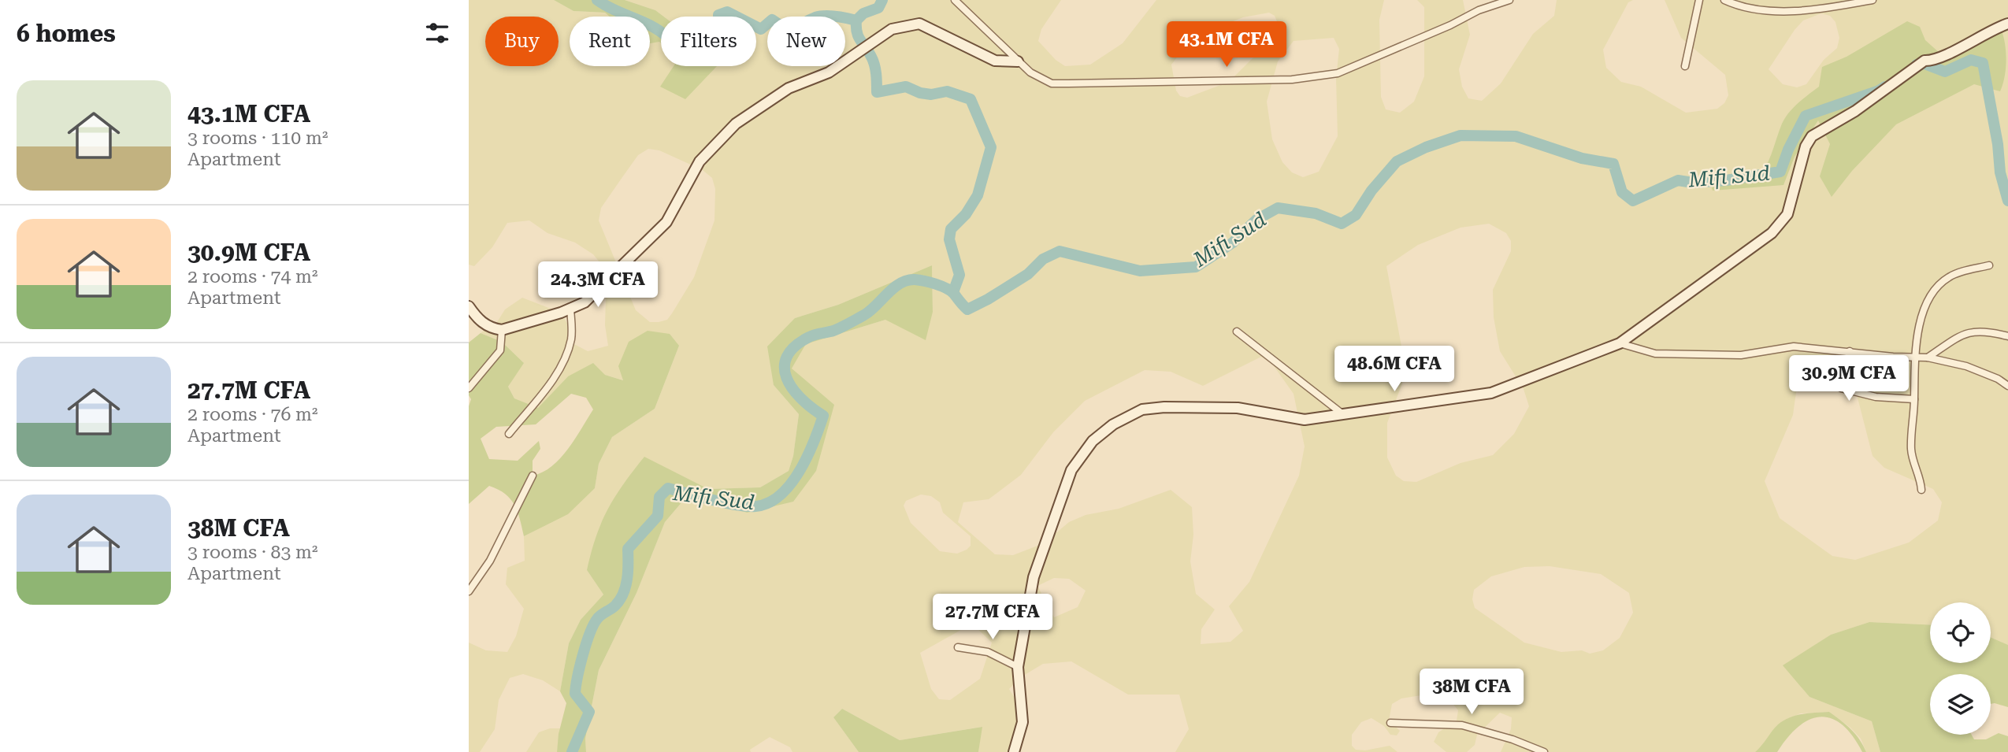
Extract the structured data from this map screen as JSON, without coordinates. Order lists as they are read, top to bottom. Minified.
{"water":["Mifi Sud"],"page":{"heading":"6 homes","chip":["Buy","Rent","Filters","New"],"price":["43.1M CFA","24.3M CFA","48.6M CFA","30.9M CFA","27.7M CFA","38M CFA"],"list":[{"name":"43.1M CFA","note":"3 rooms · 110 m² · Apartment"},{"name":"30.9M CFA","note":"2 rooms · 74 m² · Apartment"},{"name":"27.7M CFA","note":"2 rooms · 76 m² · Apartment"},{"name":"38M CFA","note":"3 rooms · 83 m² · Apartment"}]}}
